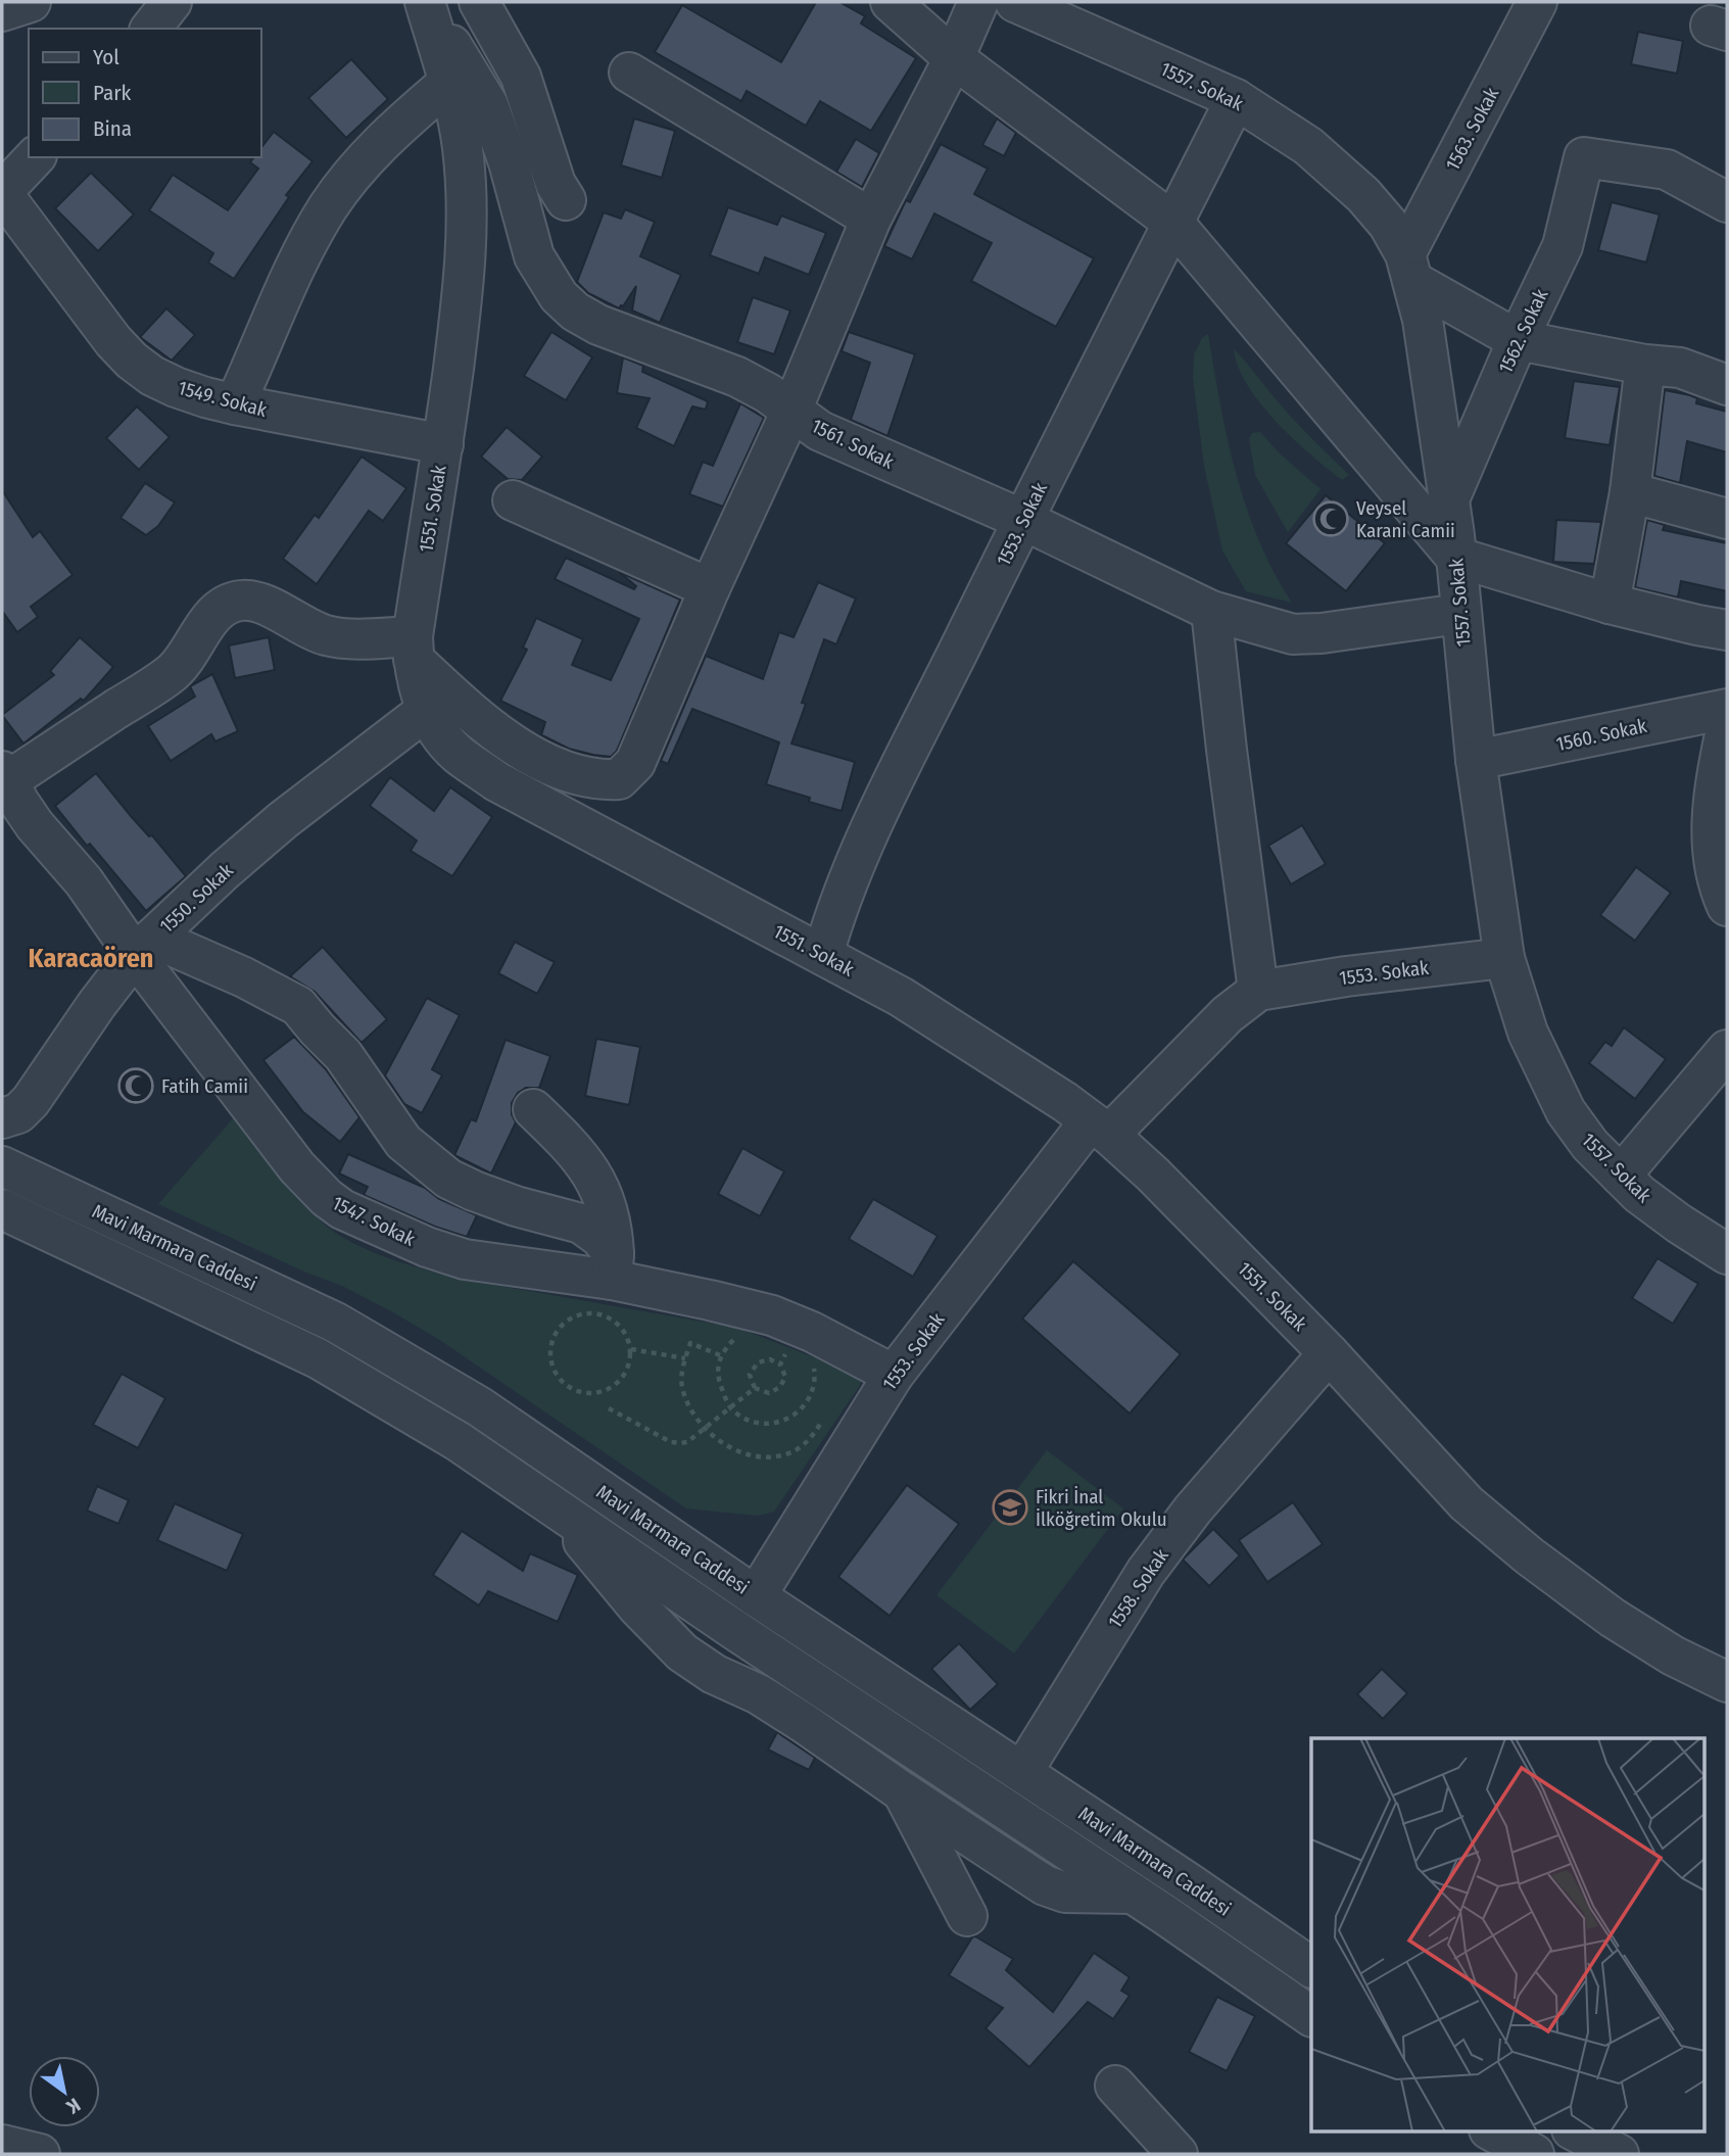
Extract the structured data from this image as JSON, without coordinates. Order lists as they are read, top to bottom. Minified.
{"streets":{"street":["1557. Sokak","1563. Sokak","1562. Sokak","1549. Sokak","1561. Sokak","1551. Sokak","1553. Sokak","1560. Sokak","1550. Sokak","1547. Sokak","Mavi Marmara Caddesi","1558. Sokak"]},"crossings":[["1557. Sokak","1563. Sokak"],["1557. Sokak","1562. Sokak"],["1557. Sokak","1561. Sokak"],["1557. Sokak","1553. Sokak"],["1557. Sokak","1560. Sokak"],["1549. Sokak","1551. Sokak"],["1561. Sokak","1551. Sokak"],["1561. Sokak","1553. Sokak"],["1551. Sokak","1553. Sokak"],["1551. Sokak","1550. Sokak"],["1551. Sokak","1558. Sokak"],["1553. Sokak","1547. Sokak"],["1553. Sokak","Mavi Marmara Caddesi"],["1550. Sokak","1547. Sokak"],["Mavi Marmara Caddesi","1558. Sokak"]],"districts":["Karacaören"],"places":{"mosque":["Veysel Karani Camii","Fatih Camii"],"school or university":["Fikri İnal İlköğretim Okulu"]},"legend":["Yol","Park","Bina"],"north":"bottom right"}
